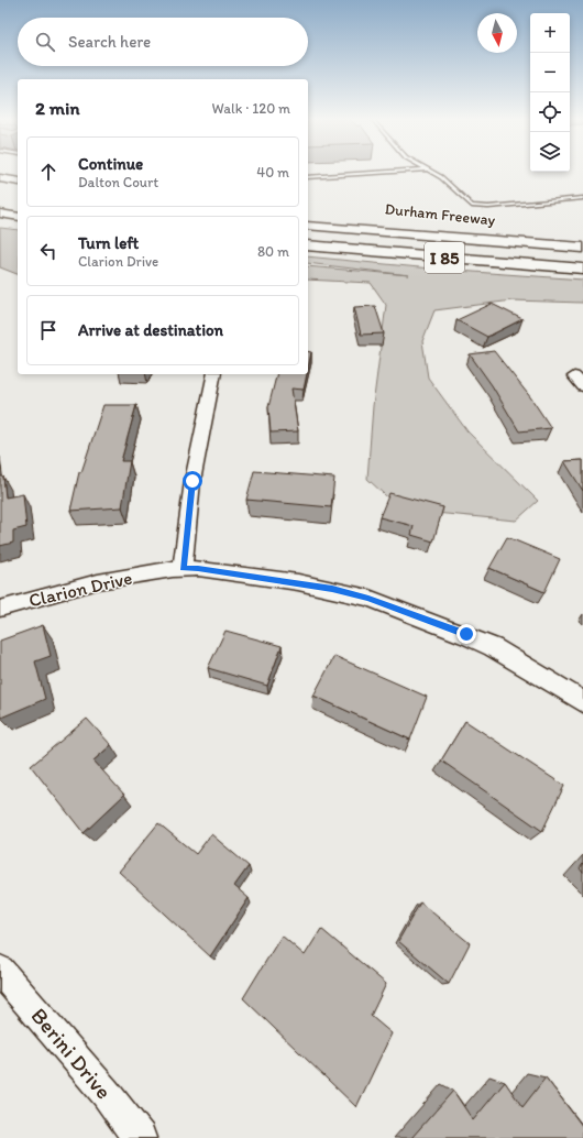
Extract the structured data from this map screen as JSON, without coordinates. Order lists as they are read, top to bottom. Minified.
{"streets":{"highway":["Durham Freeway","I 85"],"street":["Clarion Drive","Berini Drive"]},"crossings":[["Durham Freeway","I 85"]],"north":"bottom","page":{"map_buttons":["+","−"],"search":"Search here","heading":["2 min","Walk · 120 m"],"list":[["Continue","Dalton Court","40 m"],["Turn left","Clarion Drive","80 m"],"Arrive at destination"]}}
